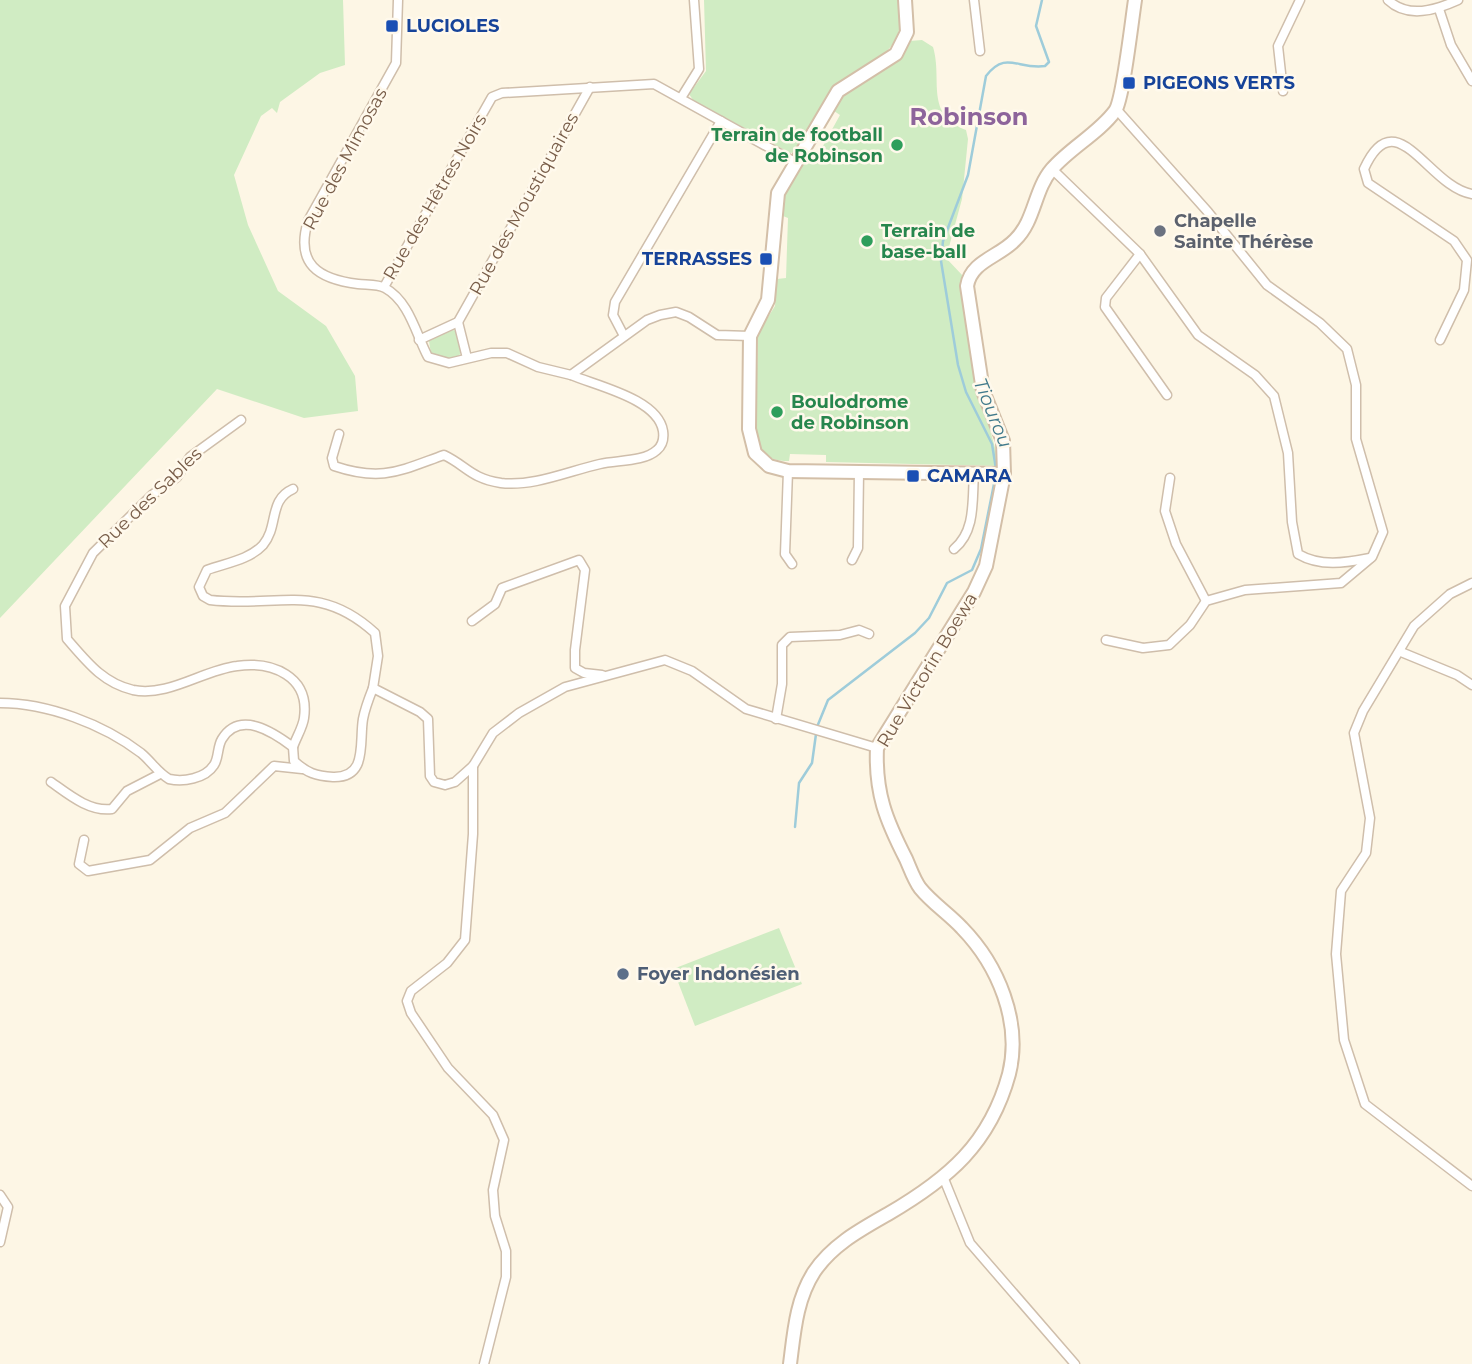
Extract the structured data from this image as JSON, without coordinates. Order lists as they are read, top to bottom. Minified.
{"streets":{"street":["Rue des Mimosas","Rue des Hêtres Noirs","Rue des Moustiquaires","Rue des Sables","Rue Victorin Boewa"]},"crossings":[["Rue des Mimosas","Rue des Hêtres Noirs"],["Rue des Hêtres Noirs","Rue des Moustiquaires"]],"districts":["Robinson"],"water":["Tiourou"],"places":{"transit":["LUCIOLES","PIGEONS VERTS","TERRASSES","CAMARA"],"other":["Terrain de football de Robinson","Chapelle Sainte Thérèse","Terrain de base-ball","Boulodrome de Robinson","Foyer Indonésien"]}}
